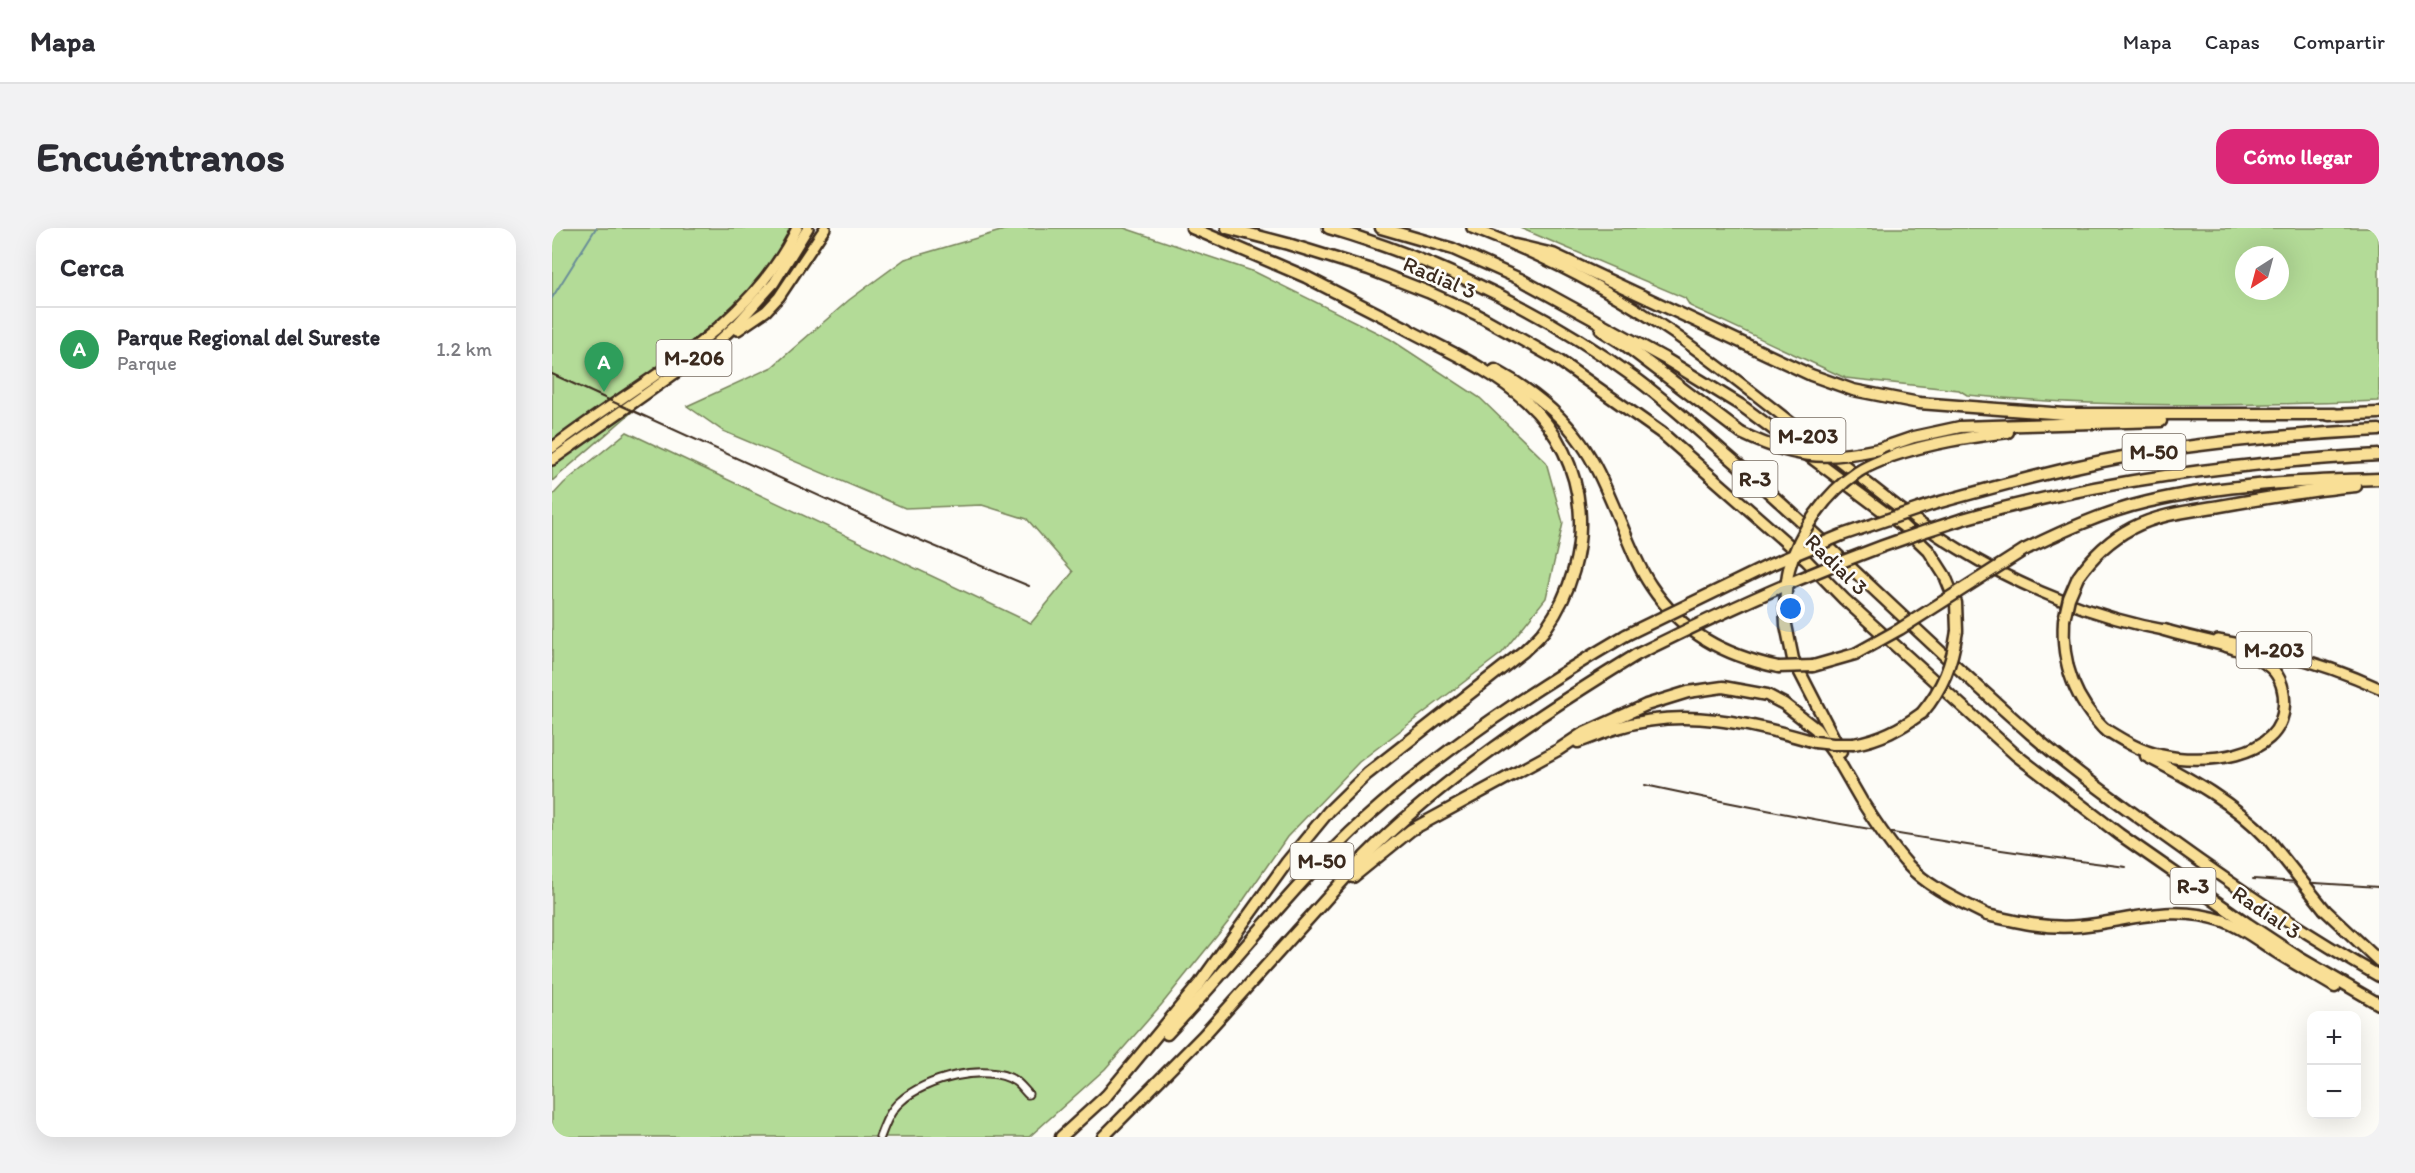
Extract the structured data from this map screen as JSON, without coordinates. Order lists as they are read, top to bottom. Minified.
{"streets":{"highway":["Radial 3","M-50","R-3"],"main road":["M-206","M-203"]},"north":"bottom left","page":{"header":"Mapa","nav":["Mapa","Capas","Compartir"],"buttons":"Cómo llegar","title":"Encuéntranos","heading":"Cerca","list":[{"mark":"A","name":"Parque Regional del Sureste","note":"Parque","value":"1.2 km"}],"pins":"A","map_buttons":["+","−"]}}
